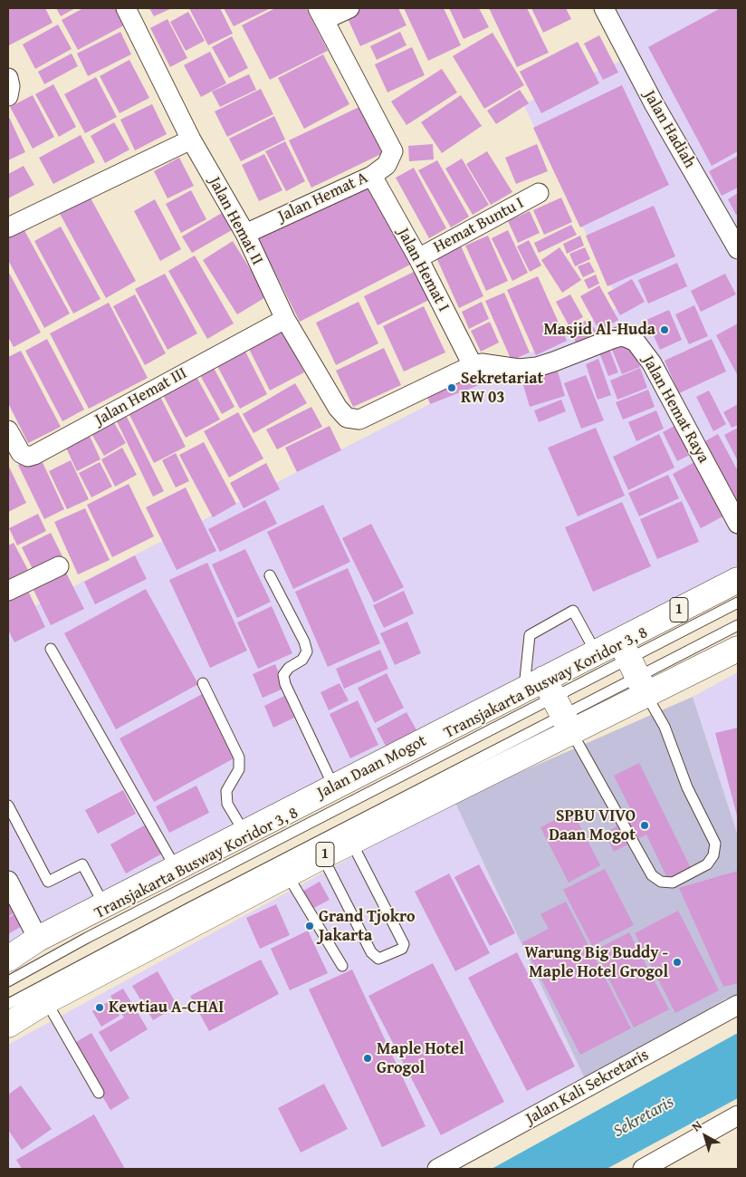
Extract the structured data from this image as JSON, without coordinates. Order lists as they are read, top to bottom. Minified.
{"streets":{"highway":["1","Jalan Daan Mogot"],"street":["Jalan Hadiah","Jalan Hemat A","Jalan Hemat II","Hemat Buntu I","Jalan Hemat I","Jalan Hemat III","Jalan Hemat Raya","Jalan Kali Sekretaris"],"lane":["Transjakarta Busway Koridor 3, 8"]},"crossings":[["Jalan Hemat A","Jalan Hemat II"],["Jalan Hemat A","Jalan Hemat I"],["Jalan Hemat II","Jalan Hemat III"],["Jalan Hemat II","Jalan Hemat Raya"],["Hemat Buntu I","Jalan Hemat I"],["Jalan Hemat I","Jalan Hemat Raya"],["Transjakarta Busway Koridor 3, 8","Jalan Daan Mogot"]],"water":["Sekretaris"],"places":["Masjid Al-Huda","Sekretariat RW 03","SPBU VIVO Daan Mogot","Grand Tjokro Jakarta","Warung Big Buddy - Maple Hotel Grogol","Kewtiau A-CHAI","Maple Hotel Grogol"],"north":"top left"}
